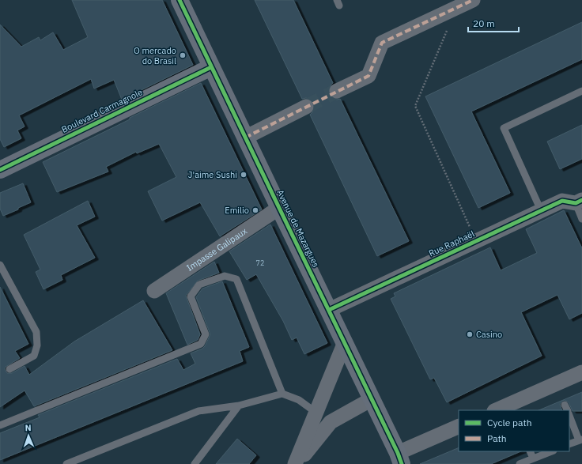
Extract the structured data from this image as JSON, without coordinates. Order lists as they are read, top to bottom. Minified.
{"streets":{"street":["Boulevard Carmagnole","Avenue de Mazargues","Rue Raphaël","Impasse Galipaux"]},"crossings":[["Boulevard Carmagnole","Avenue de Mazargues"],["Avenue de Mazargues","Rue Raphaël"],["Avenue de Mazargues","Impasse Galipaux"]],"places":["O mercado do Brasil","J'aime Sushi","Emilio","Casino"],"house_numbers":["72"],"legend":["Cycle path","Path"],"scale_bar":"20 m","north":"top"}
